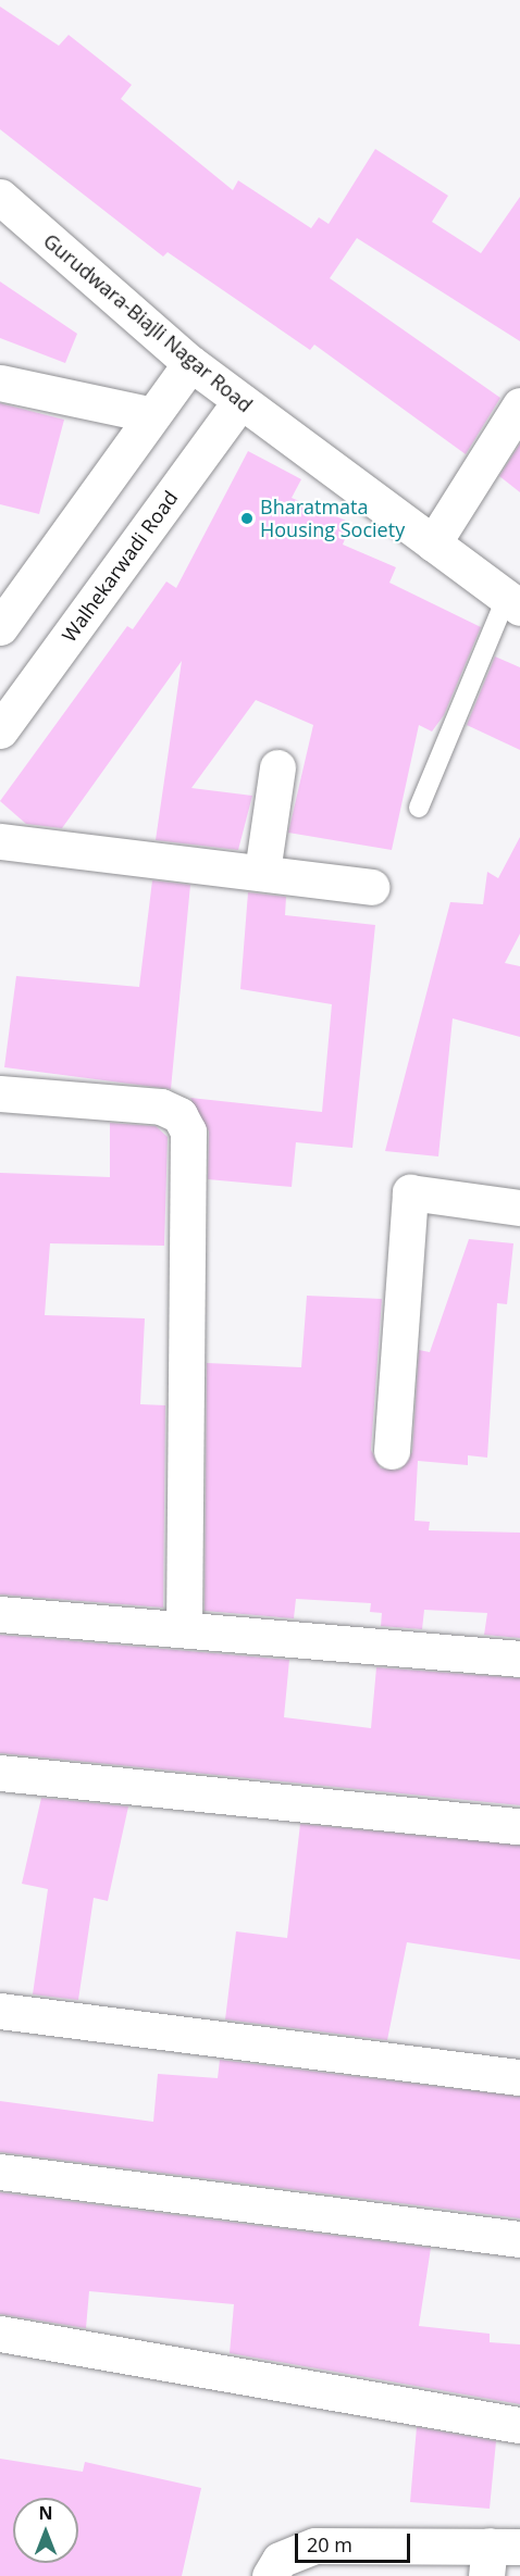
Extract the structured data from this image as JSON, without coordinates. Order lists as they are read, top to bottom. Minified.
{"streets":{"street":["Gurudwara-Biajli Nagar Road","Walhekarwadi Road"]},"crossings":[["Gurudwara-Biajli Nagar Road","Walhekarwadi Road"]],"places":["Bharatmata Housing Society"],"scale_bar":"20 m","north":"top"}
